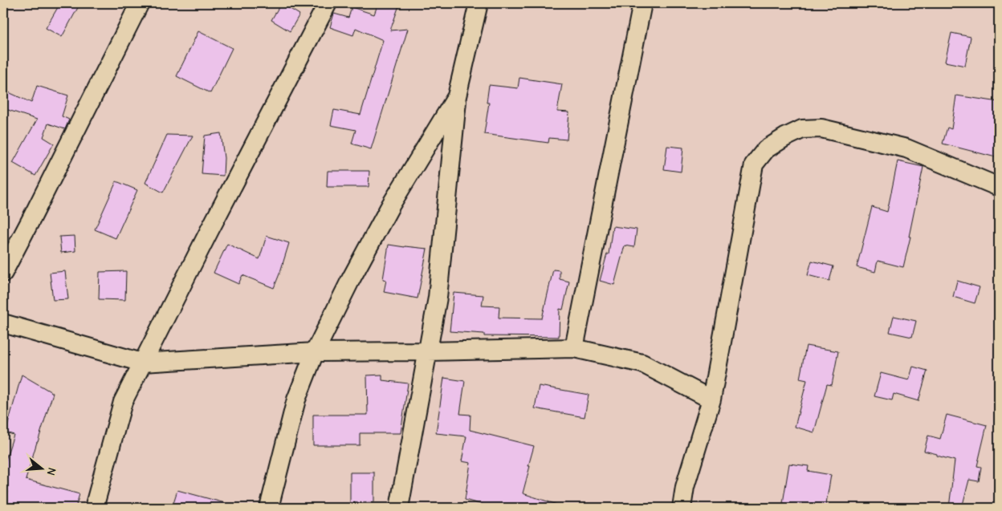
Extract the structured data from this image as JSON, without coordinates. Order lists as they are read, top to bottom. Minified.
{"north":"right"}
